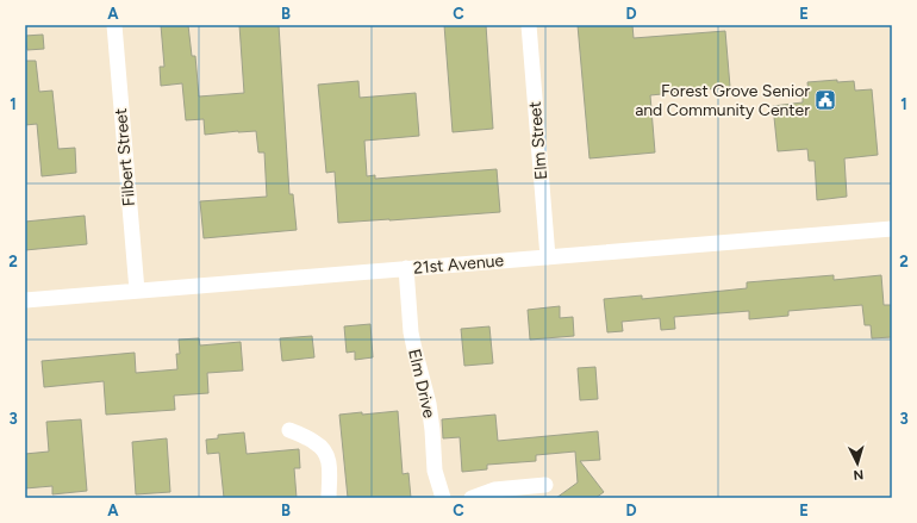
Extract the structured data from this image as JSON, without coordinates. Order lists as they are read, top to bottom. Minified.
{"streets":{"street":["Elm Street","Filbert Street","21st Avenue","Elm Drive"]},"crossings":[["Elm Street","21st Avenue"],["Filbert Street","21st Avenue"],["21st Avenue","Elm Drive"]],"places":{"public building":["Forest Grove Senior and Community Center"]},"north":"bottom","grid":{"columns":["A","B","C","D","E"],"rows":["1","2","3"]}}
